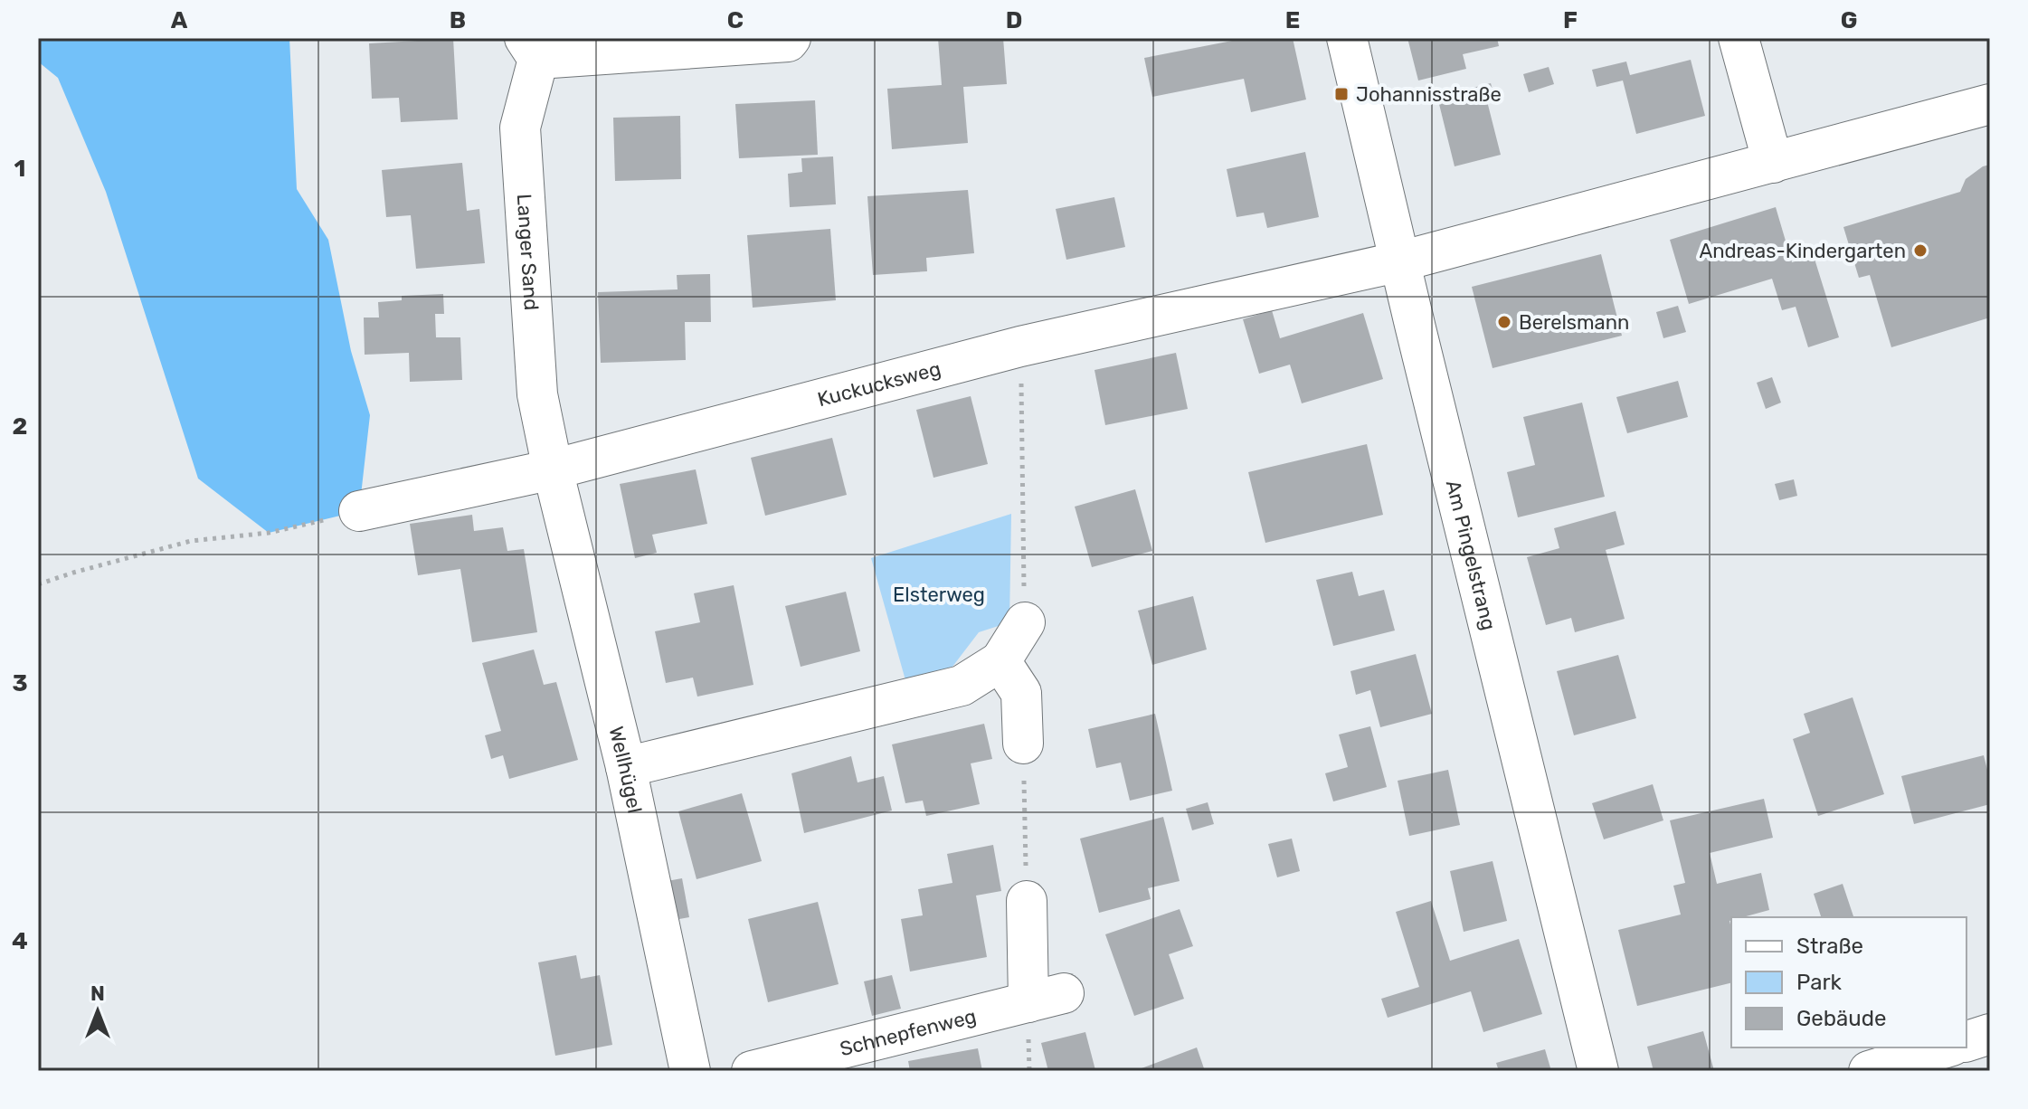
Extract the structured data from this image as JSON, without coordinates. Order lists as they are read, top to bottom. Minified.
{"streets":{"street":["Langer Sand","Kuckucksweg","Am Pingelstrang","Wellhügel","Schnepfenweg"]},"crossings":[["Langer Sand","Kuckucksweg"],["Langer Sand","Wellhügel"],["Kuckucksweg","Am Pingelstrang"],["Kuckucksweg","Wellhügel"]],"parks":["Elsterweg"],"places":{"transit":["Johannisstraße"],"other":["Andreas-Kindergarten","Berelsmann"]},"legend":["Straße","Park","Gebäude"],"north":"top","grid":{"columns":["A","B","C","D","E","F","G"],"rows":["1","2","3","4"]}}
